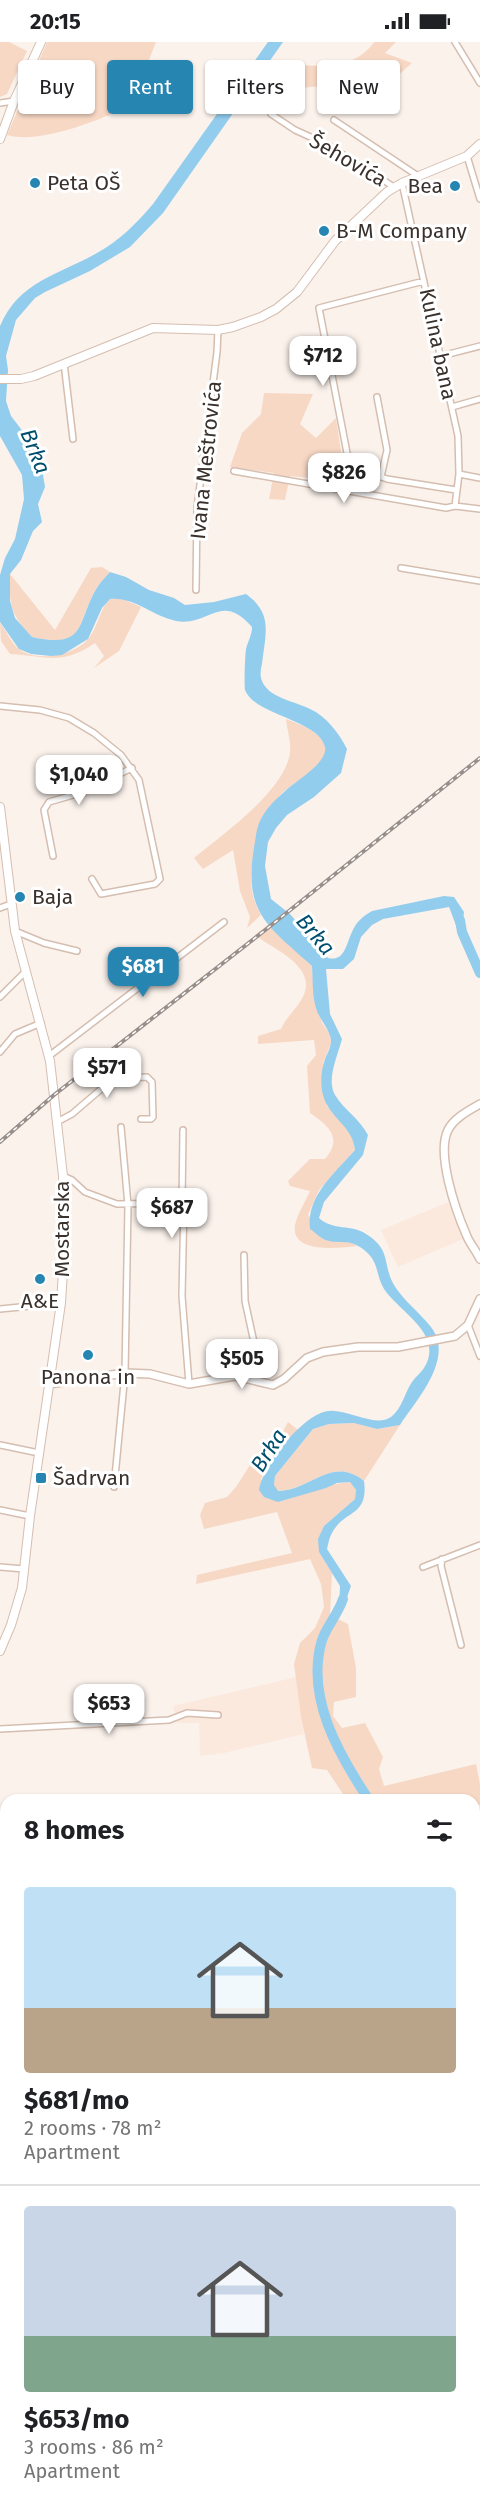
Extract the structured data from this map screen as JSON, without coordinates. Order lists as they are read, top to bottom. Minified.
{"streets":{"main road":["Mostarska"],"street":["Šehovića","Kulina bana","Ivana Meštrovića"]},"water":["Brka"],"places":{"other":["Peta OŠ","Bea","B-M Company","Baja","A&E","Panona in"],"transit":["Šadrvan"]},"page":{"status":"20:15","chip":["Buy","Rent","Filters","New"],"price":["$712","$826","$1,040","$681","$571","$687","$505","$653"],"heading":"8 homes","list":[{"name":"$681/mo","note":"2 rooms · 78 m² · Apartment"},{"name":"$653/mo","note":"3 rooms · 86 m² · Apartment"}]}}
